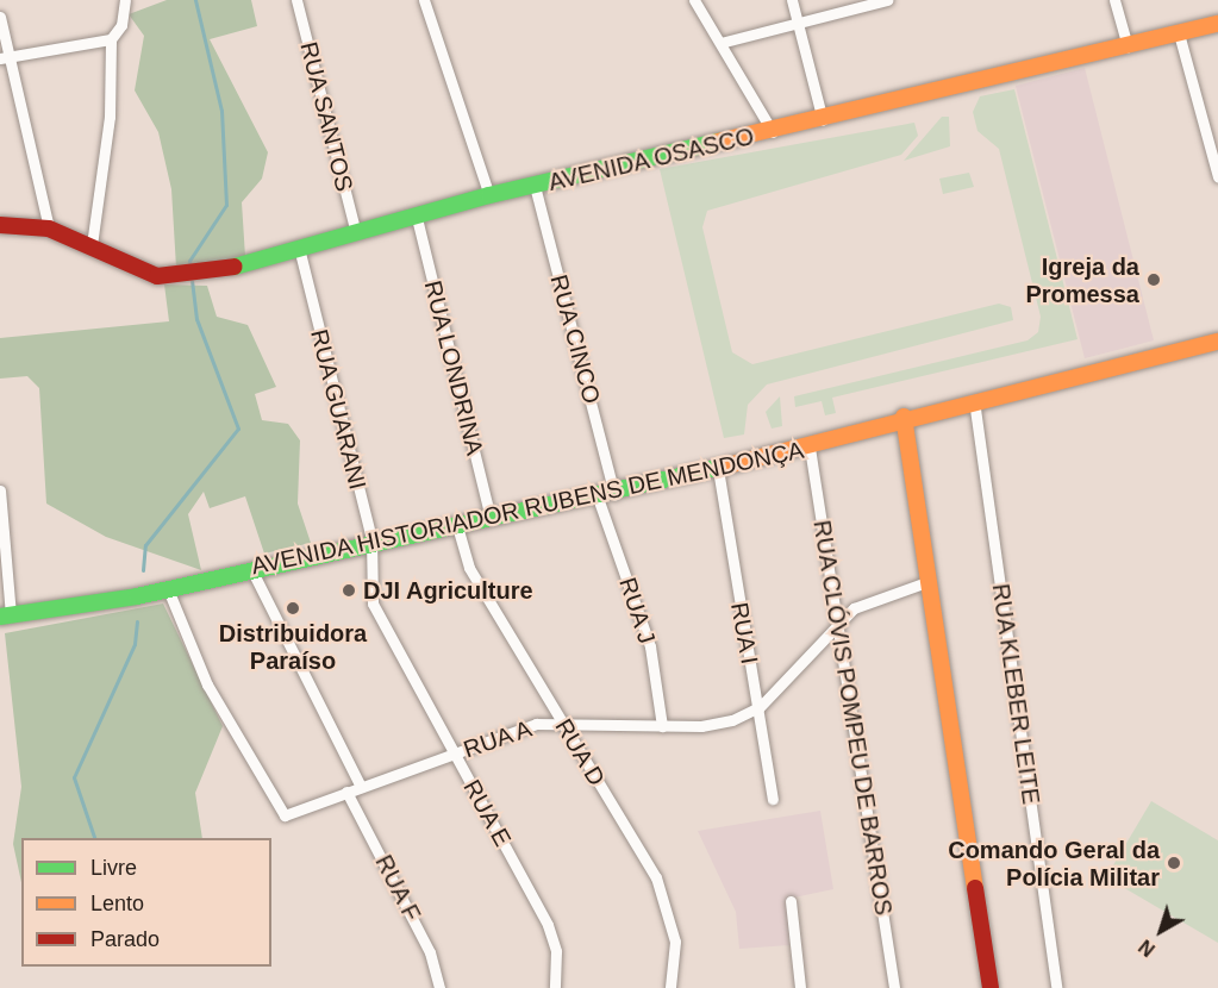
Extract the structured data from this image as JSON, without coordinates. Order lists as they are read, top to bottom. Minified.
{"streets":{"main road":["AVENIDA OSASCO","AVENIDA HISTORIADOR RUBENS DE MENDONÇA"],"street":["RUA SANTOS","RUA CINCO","RUA LONDRINA","RUA GUARANI","RUA J","RUA I","RUA KLEBER LEITE","RUA CLÓVIS POMPEU DE BARROS","RUA A","RUA D","RUA E","RUA F"]},"crossings":[["RUA SANTOS","AVENIDA OSASCO"],["AVENIDA OSASCO","RUA CINCO"],["AVENIDA OSASCO","RUA LONDRINA"],["AVENIDA OSASCO","RUA GUARANI"],["RUA CINCO","AVENIDA HISTORIADOR RUBENS DE MENDONÇA"],["RUA LONDRINA","AVENIDA HISTORIADOR RUBENS DE MENDONÇA"],["RUA GUARANI","AVENIDA HISTORIADOR RUBENS DE MENDONÇA"],["RUA GUARANI","RUA E"],["AVENIDA HISTORIADOR RUBENS DE MENDONÇA","RUA J"],["AVENIDA HISTORIADOR RUBENS DE MENDONÇA","RUA I"],["AVENIDA HISTORIADOR RUBENS DE MENDONÇA","RUA KLEBER LEITE"],["AVENIDA HISTORIADOR RUBENS DE MENDONÇA","RUA CLÓVIS POMPEU DE BARROS"],["AVENIDA HISTORIADOR RUBENS DE MENDONÇA","RUA A"],["AVENIDA HISTORIADOR RUBENS DE MENDONÇA","RUA D"],["RUA J","RUA A"],["RUA I","RUA A"],["RUA A","RUA D"],["RUA A","RUA E"],["RUA A","RUA F"]],"places":["Igreja da Promessa","DJI Agriculture","Distribuidora Paraíso","Comando Geral da Polícia Militar"],"legend":["Livre","Lento","Parado"],"north":"bottom left"}
